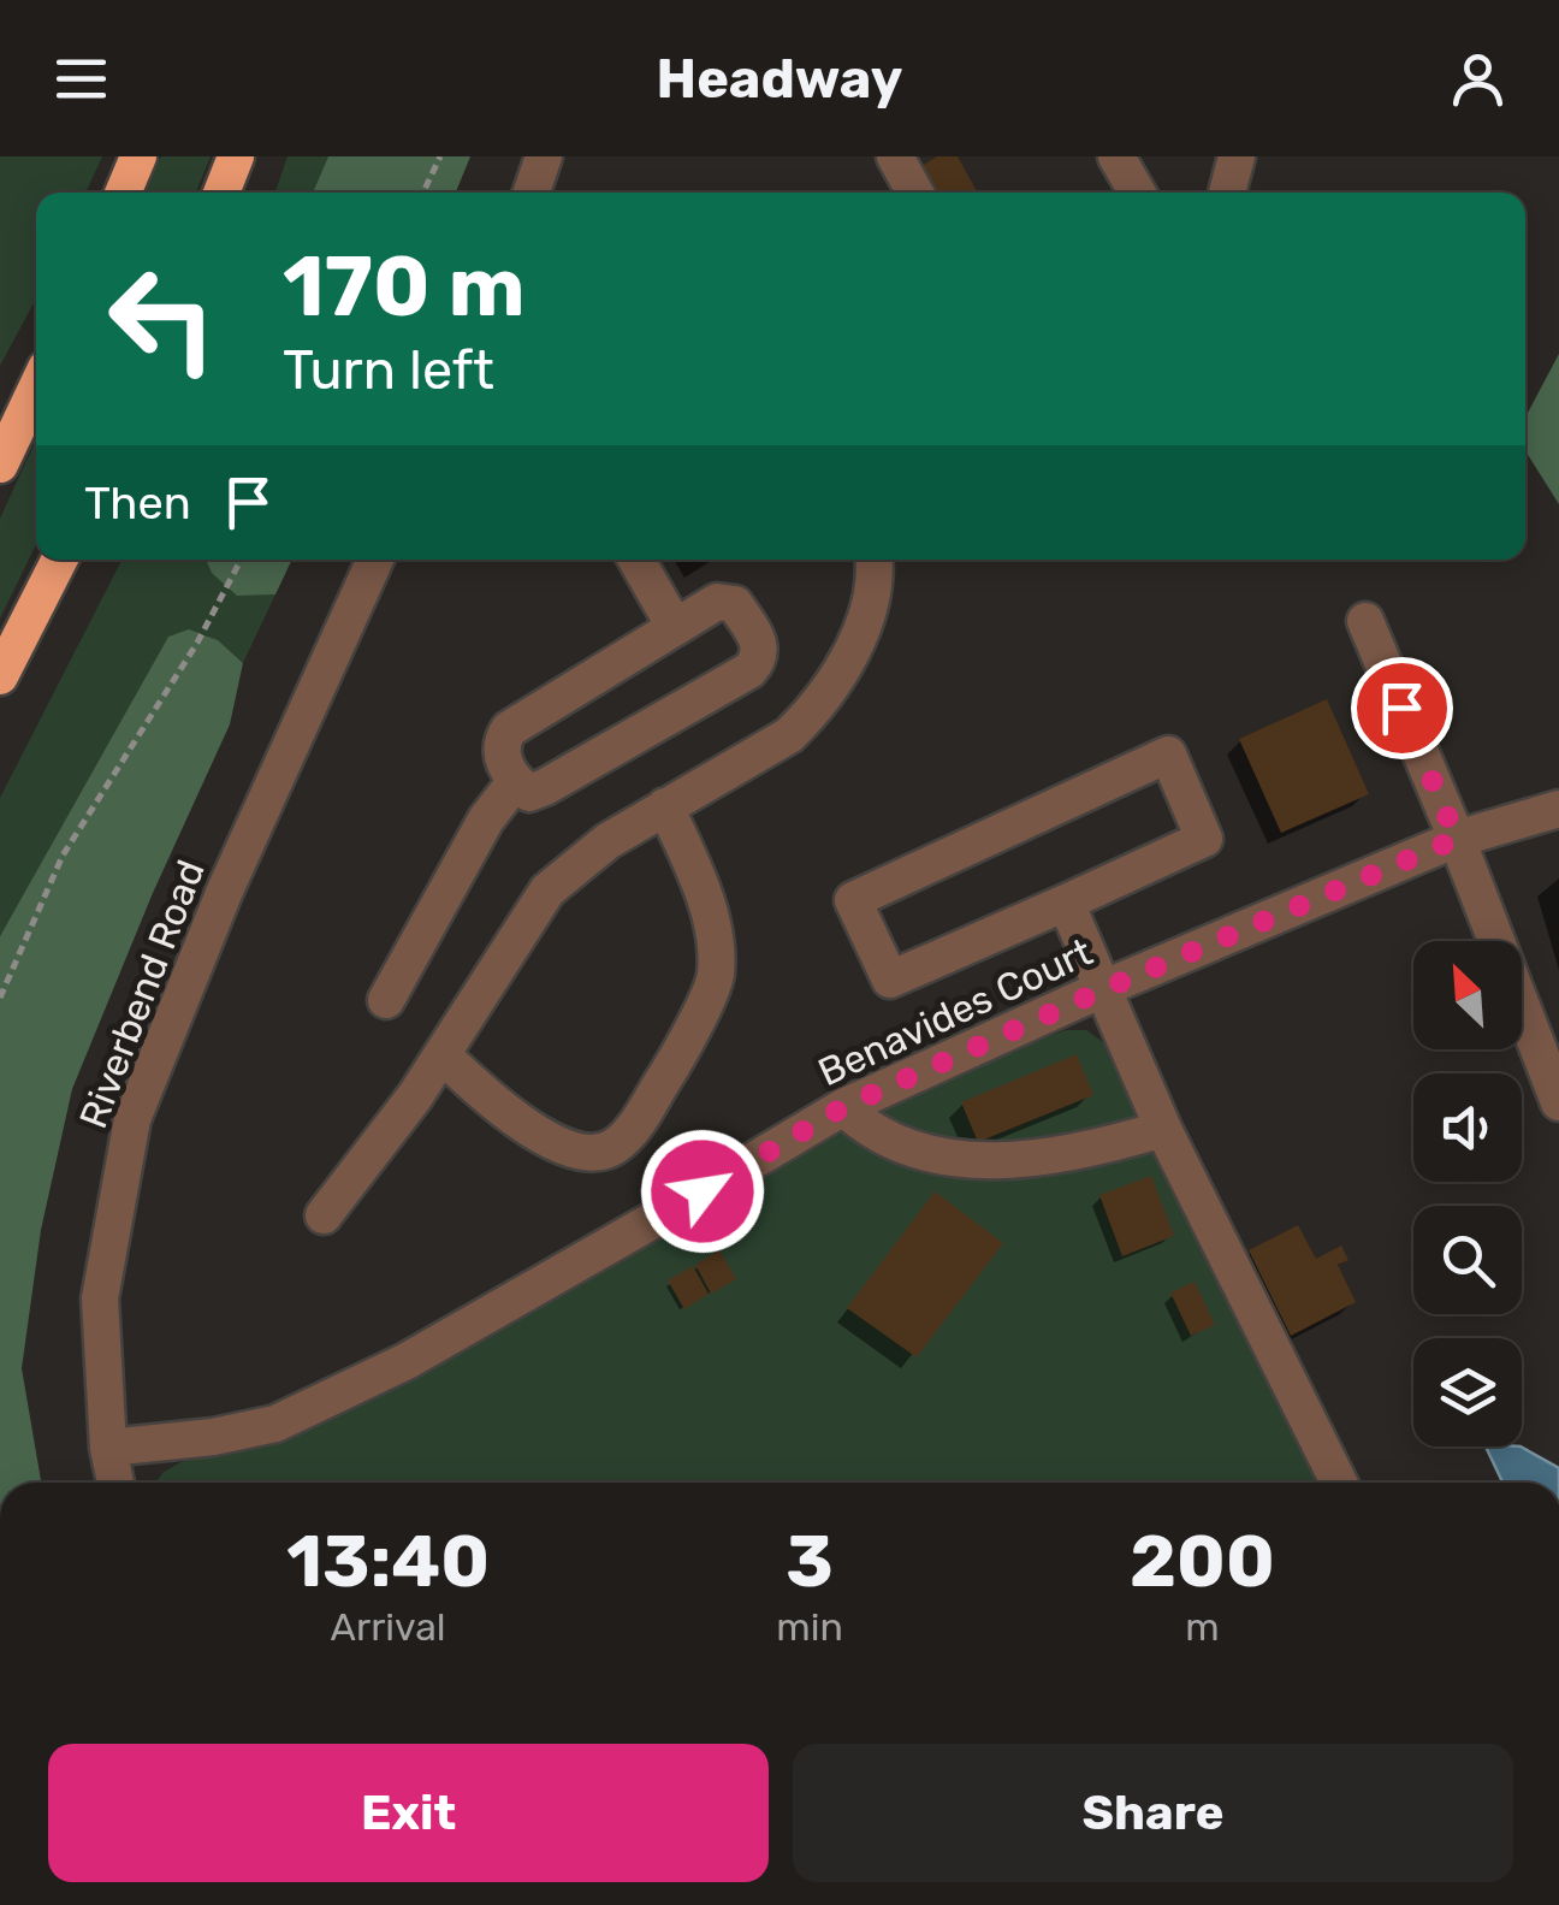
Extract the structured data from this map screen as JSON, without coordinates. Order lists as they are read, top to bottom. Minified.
{"streets":{"street":["Riverbend Road","Benavides Court"]},"crossings":[["Riverbend Road","Benavides Court"]],"north":"top left","page":{"header":"Headway","turn":["170 m","Turn left"],"then":"Then","eta":["13:40","Arrival","3","min","200","m"],"buttons":["Exit","Share"]}}
